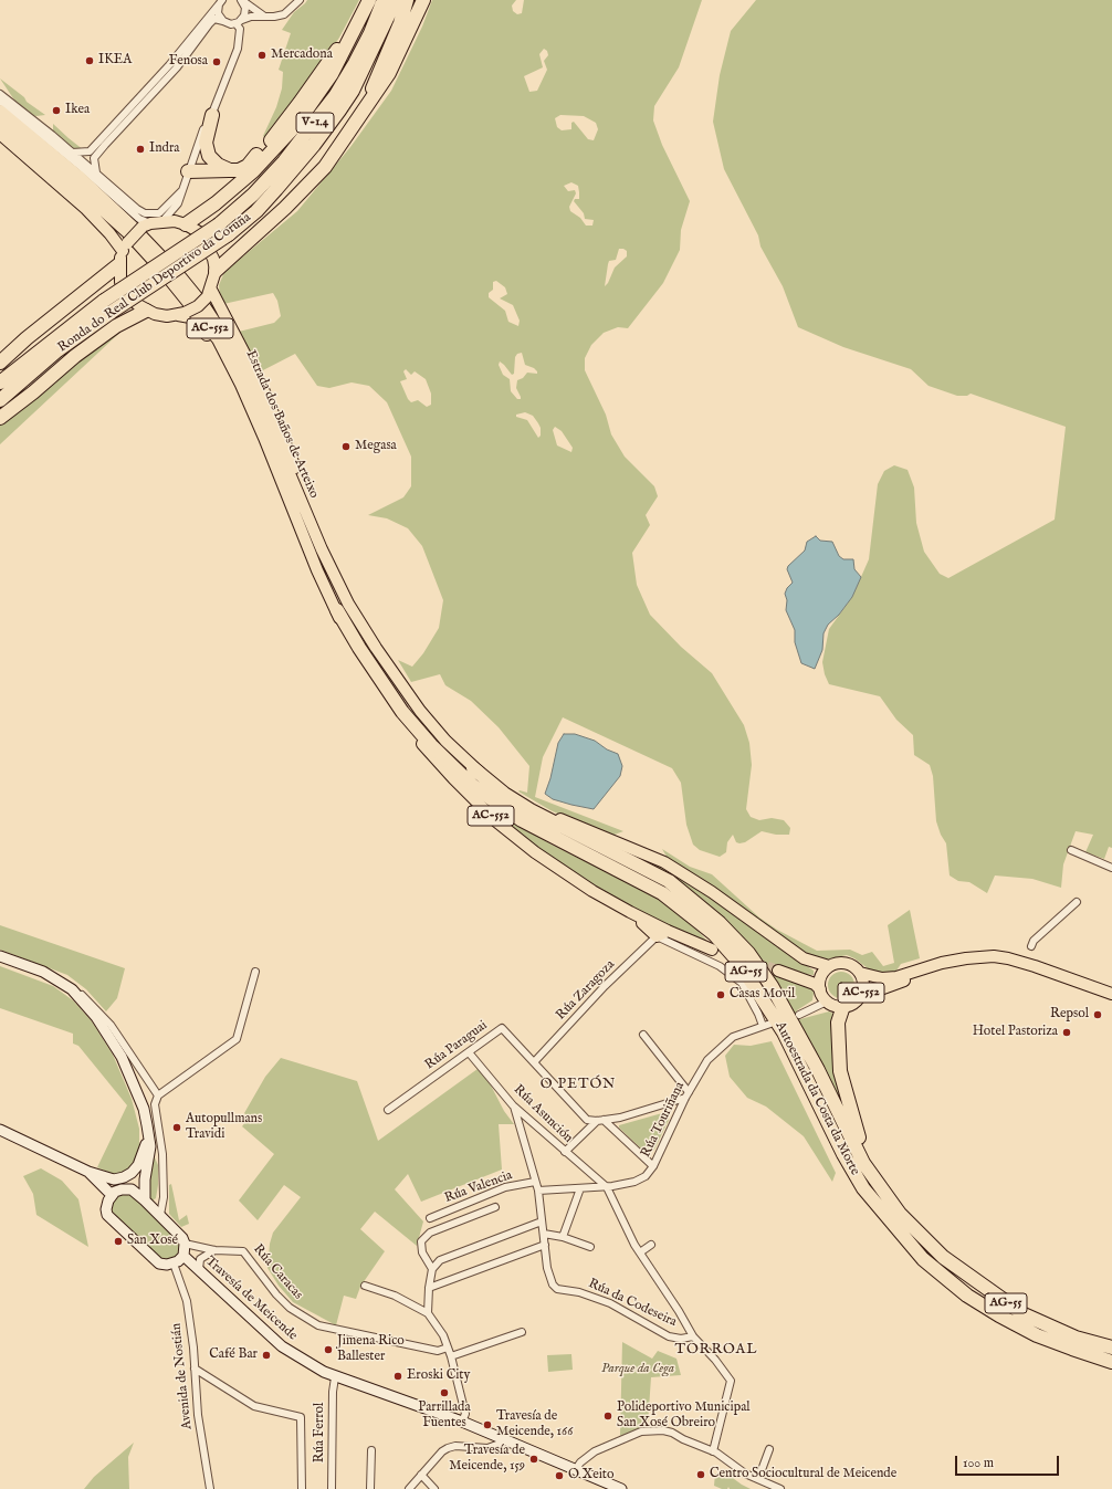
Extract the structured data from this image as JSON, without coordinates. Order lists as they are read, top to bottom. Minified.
{"streets":{"highway":["V-1.4","Ronda do Real Club Deportivo da Coruña","AG-55","Autoestrada da Costa da Morte"],"main road":["AC-552","Estrada dos Baños de Arteixo","Travesía de Meicende"],"street":["Rúa Zaragoza","Rúa Paraguai","Rúa Asunción","Rúa Touriñana","Rúa Valencia","Rúa Caracas","Rúa da Codeseira","Avenida de Nostián","Rúa Ferrol"]},"crossings":[["AC-552","Estrada dos Baños de Arteixo"],["AC-552","Autoestrada da Costa da Morte"],["Estrada dos Baños de Arteixo","Autoestrada da Costa da Morte"],["Rúa Zaragoza","Rúa Paraguai"],["Rúa Paraguai","Rúa Asunción"],["Rúa Paraguai","Rúa Touriñana"],["Rúa Asunción","Rúa Touriñana"],["Travesía de Meicende","Rúa Ferrol"]],"districts":["O PETÓN","TORROAL"],"parks":["Parque da Cega"],"places":["Mercadona","IKEA","Fenosa","Ikea","Indra","Megasa","Casas Movil","Repsol","Hotel Pastoriza","Autopullmans Travidi","San Xosé","Jimena Rico Ballester","Café Bar","Eroski City","Parrillada Fuentes","Polideportivo Municipal San Xosé Obreiro","Travesía de Meicende, 166","Travesía de Meicende, 159","Centro Sociocultural de Meicende","O Xeito"],"scale_bar":"100 m"}
